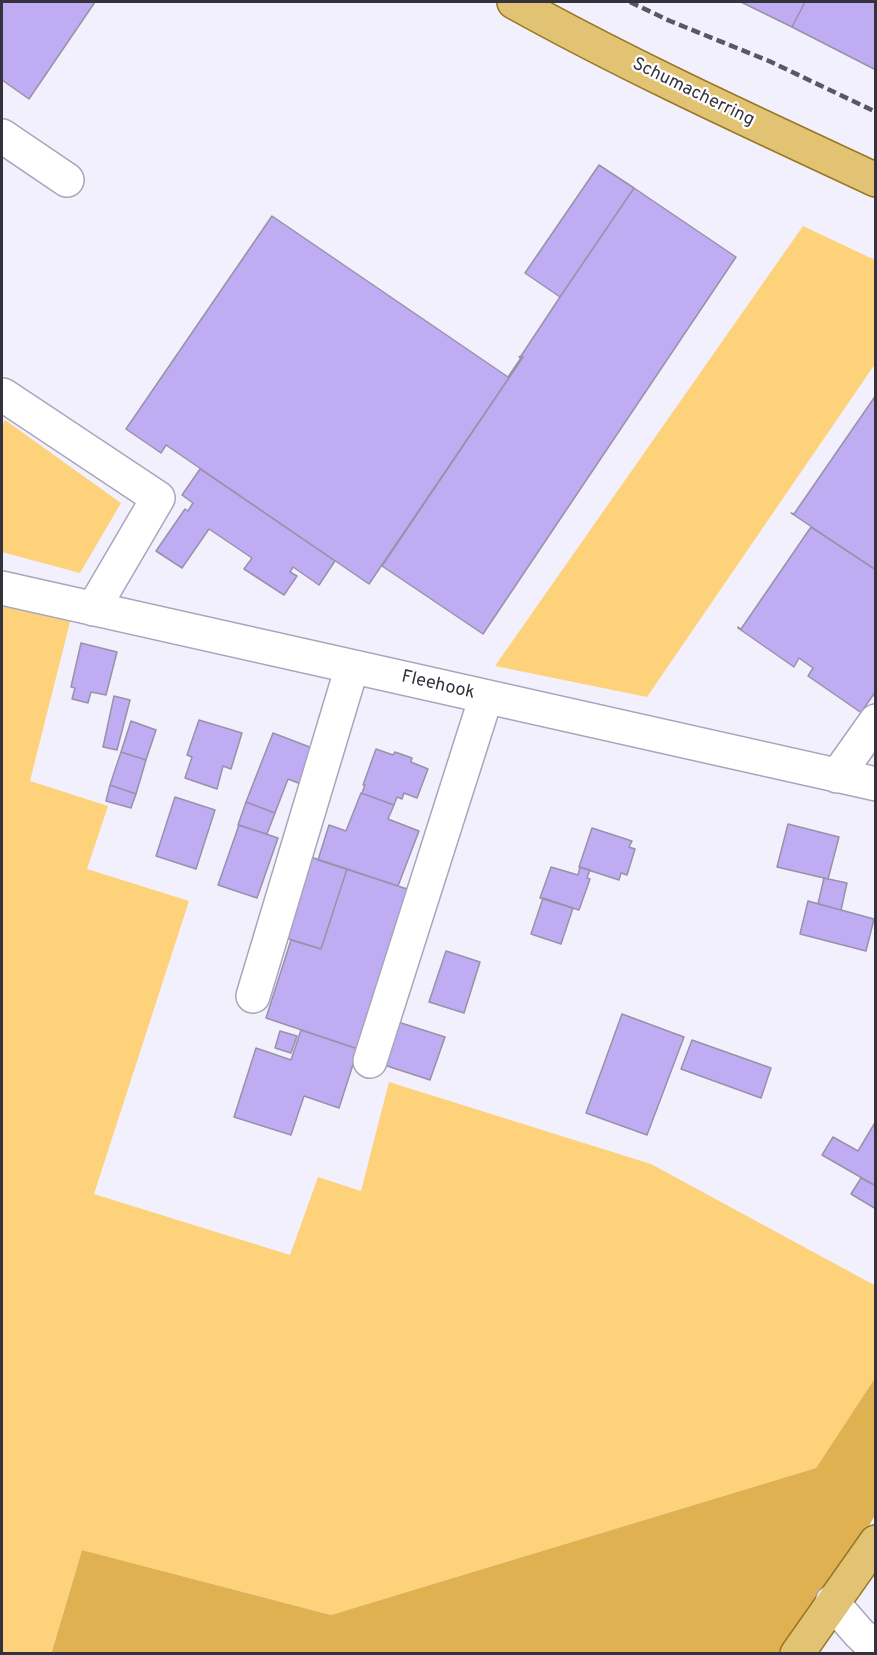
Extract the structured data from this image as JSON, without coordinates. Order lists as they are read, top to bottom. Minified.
{"streets":{"main road":["Schumacherring"],"street":["Fleehook"]}}
